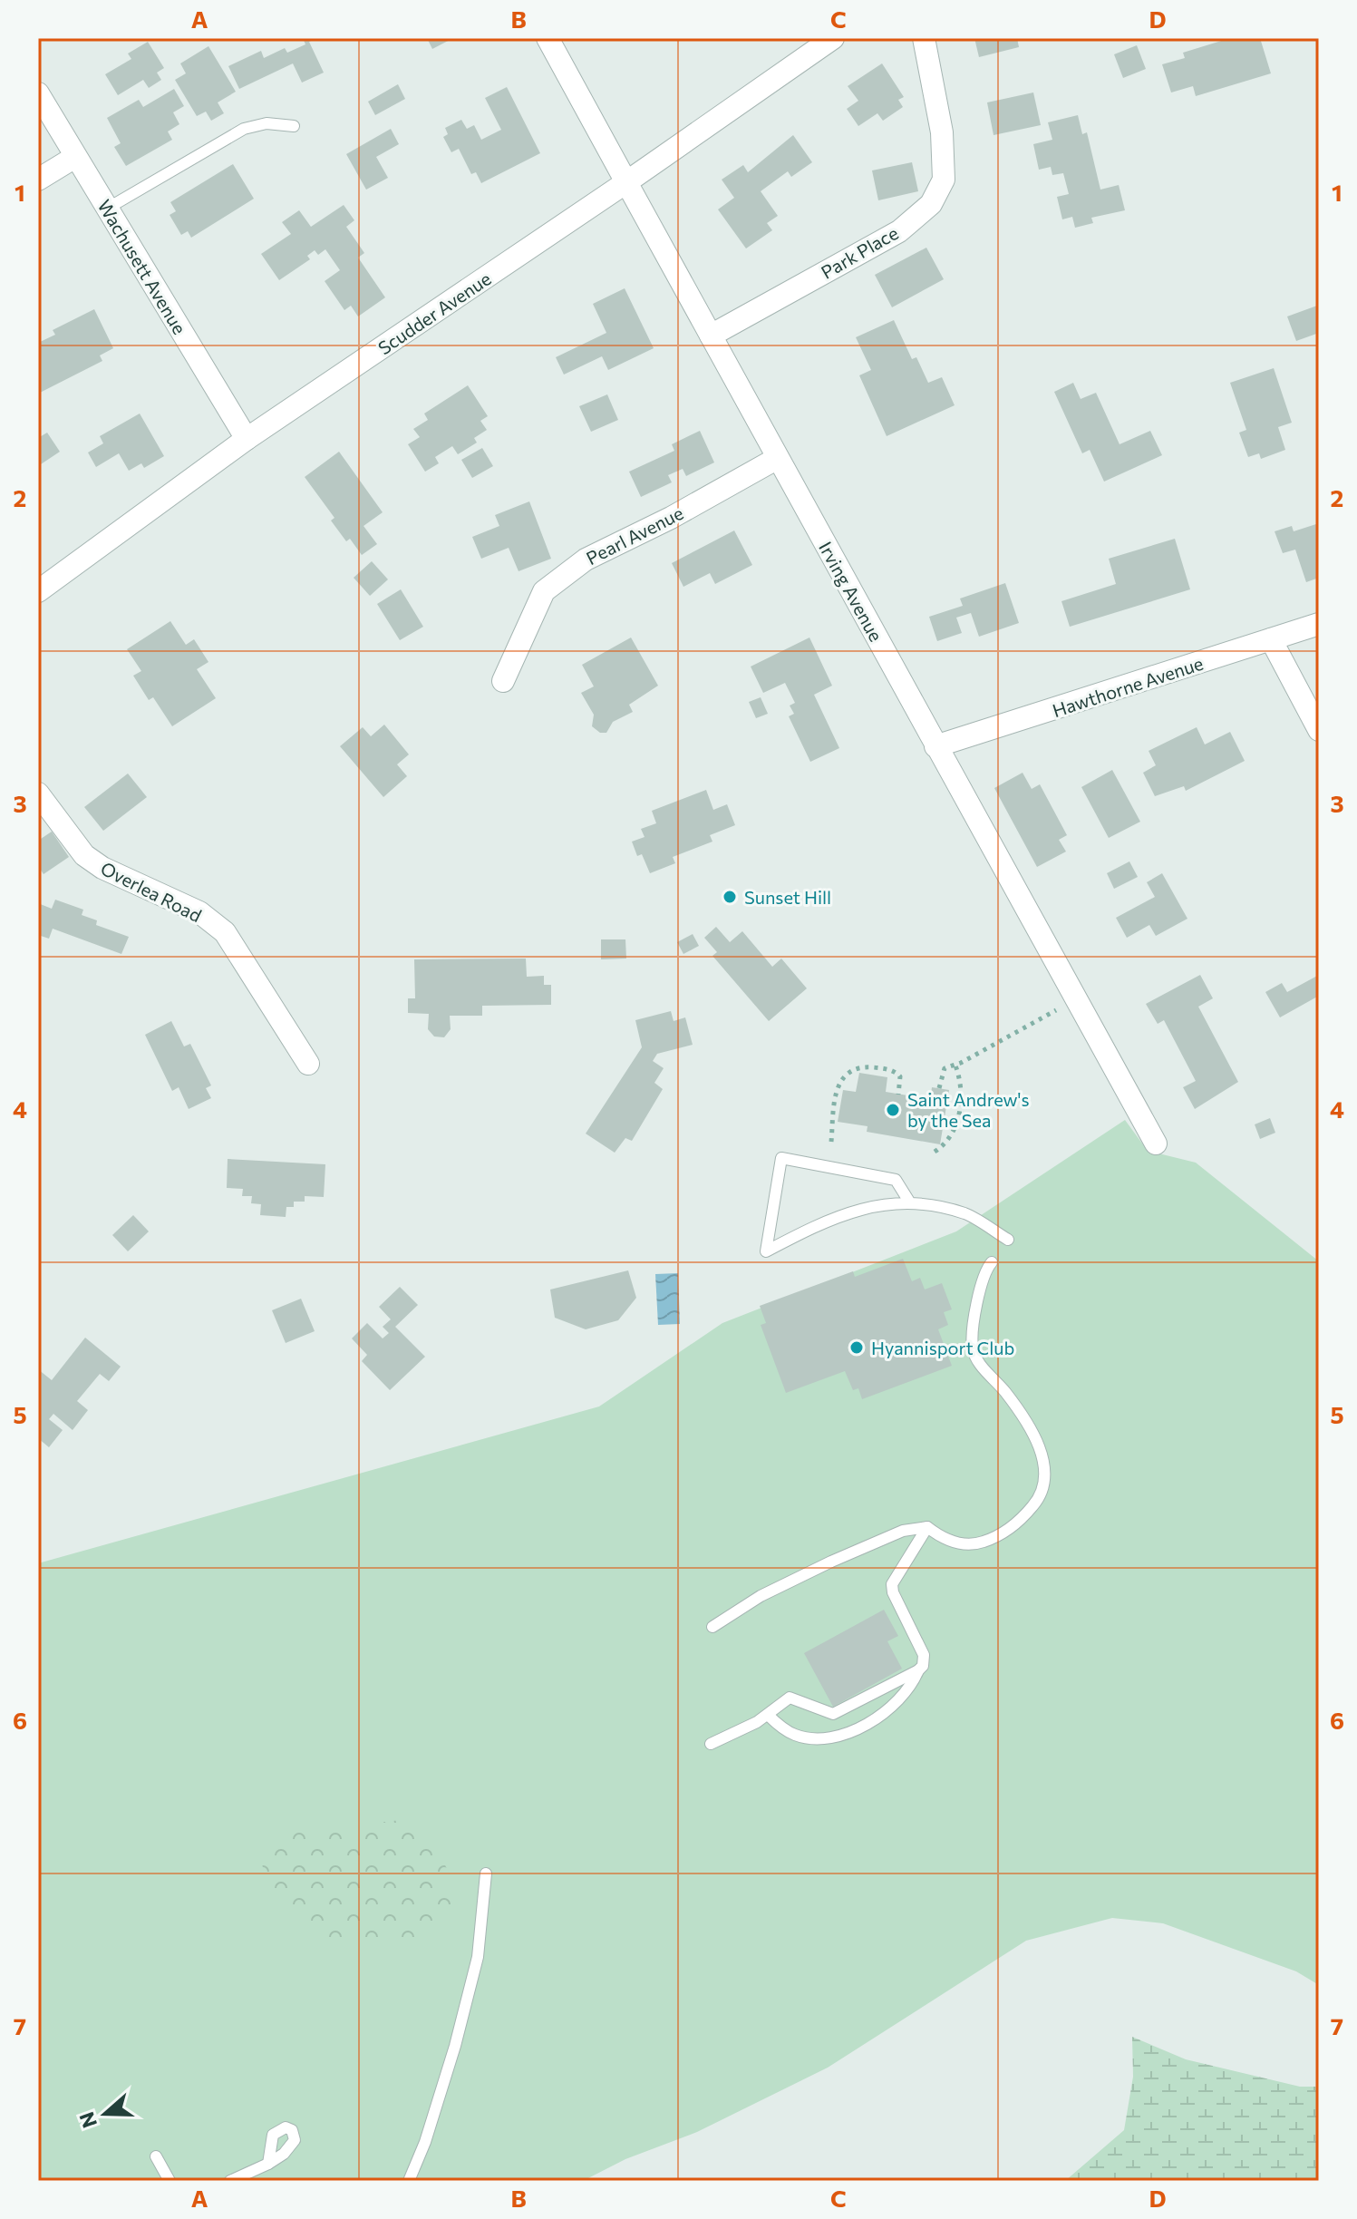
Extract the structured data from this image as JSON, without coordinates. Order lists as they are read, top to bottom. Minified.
{"streets":{"street":["Park Place","Wachusett Avenue","Scudder Avenue","Pearl Avenue","Irving Avenue","Hawthorne Avenue","Overlea Road"]},"crossings":[["Park Place","Irving Avenue"],["Wachusett Avenue","Scudder Avenue"],["Scudder Avenue","Irving Avenue"],["Pearl Avenue","Irving Avenue"],["Irving Avenue","Hawthorne Avenue"]],"places":["Sunset Hill","Saint Andrew's by the Sea","Hyannisport Club"],"north":"left","grid":{"columns":["A","B","C","D"],"rows":["1","2","3","4","5","6","7"]}}
